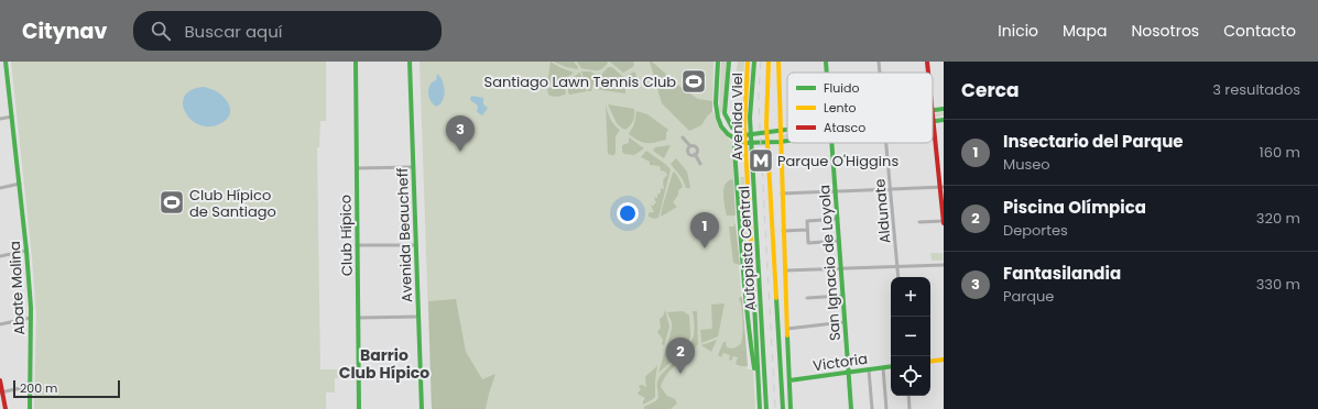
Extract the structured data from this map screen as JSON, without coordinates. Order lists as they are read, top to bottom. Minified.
{"streets":{"main road":["Avenida Viel","Club Hípico","Avenida Beaucheff","Autopista Central","San Ignacio de Loyola","Abate Molina","Victoria"],"street":["Aldunate"]},"crossings":[["San Ignacio de Loyola","Victoria"]],"districts":["Barrio Club Hípico"],"places":{"sports":["Santiago Lawn Tennis Club","Club Hípico de Santiago"],"metro station":["Parque O'Higgins"]},"legend":["Fluido","Lento","Atasco"],"scale_bar":"200 m","page":{"header":"Citynav","search":"Buscar aquí","nav":["Inicio","Mapa","Nosotros","Contacto"],"heading":["Cerca","3 resultados"],"pins":["3","1","2"],"list":[{"mark":"1","name":"Insectario del Parque","note":"Museo","value":"160 m"},{"mark":"2","name":"Piscina Olímpica","note":"Deportes","value":"320 m"},{"mark":"3","name":"Fantasilandia","note":"Parque","value":"330 m"}],"map_buttons":["+","−"],"scale":"200 m"}}
